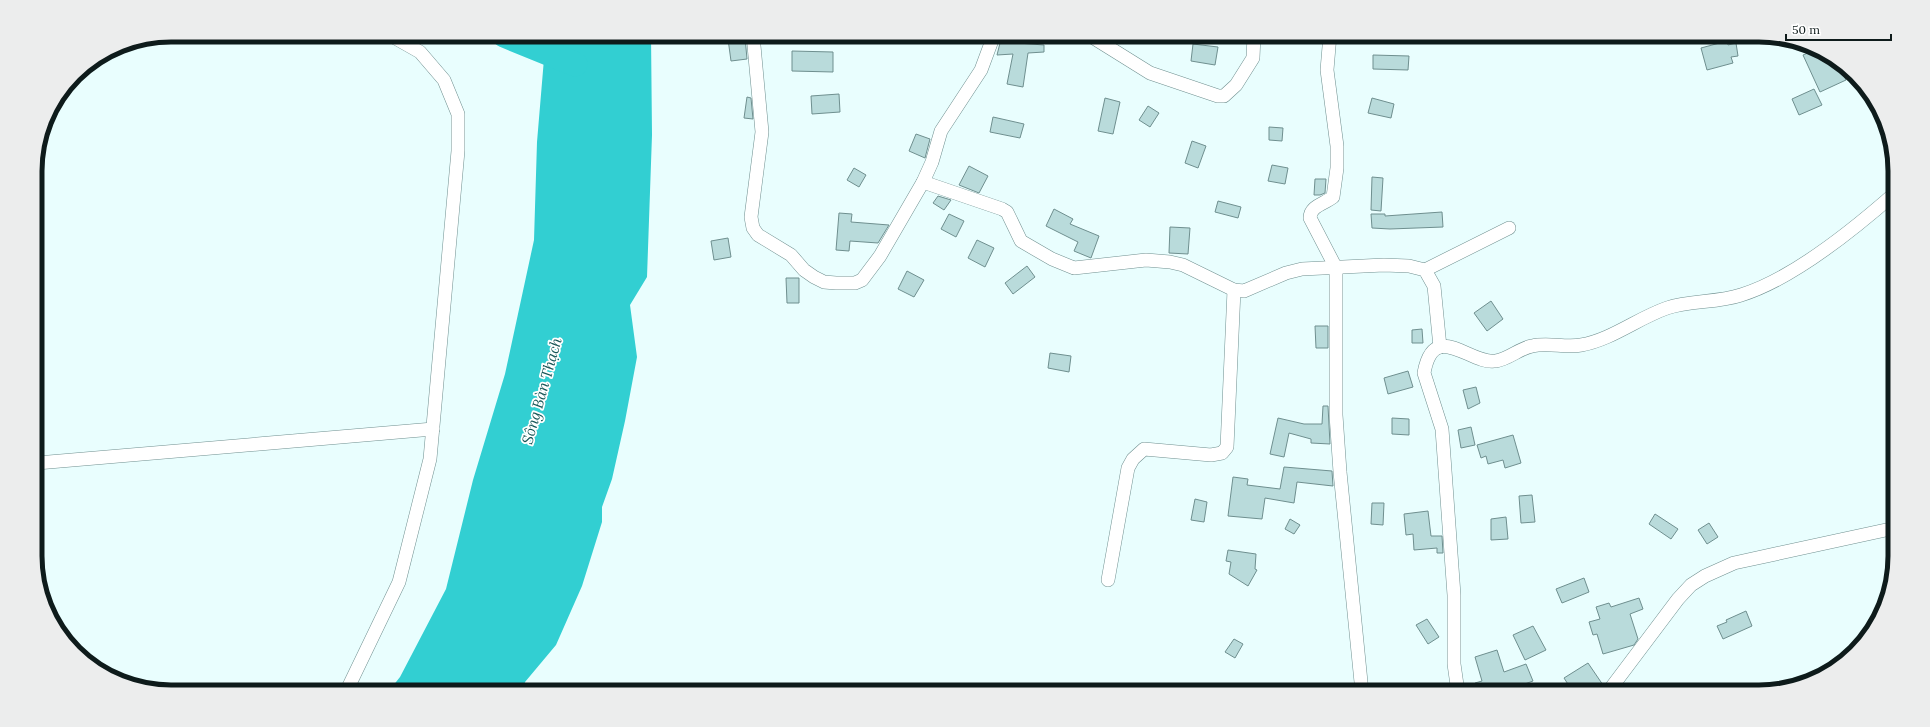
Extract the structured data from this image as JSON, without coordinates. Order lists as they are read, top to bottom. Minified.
{"water":["Sông Bàn Thạch"],"scale_bar":"50 m"}
